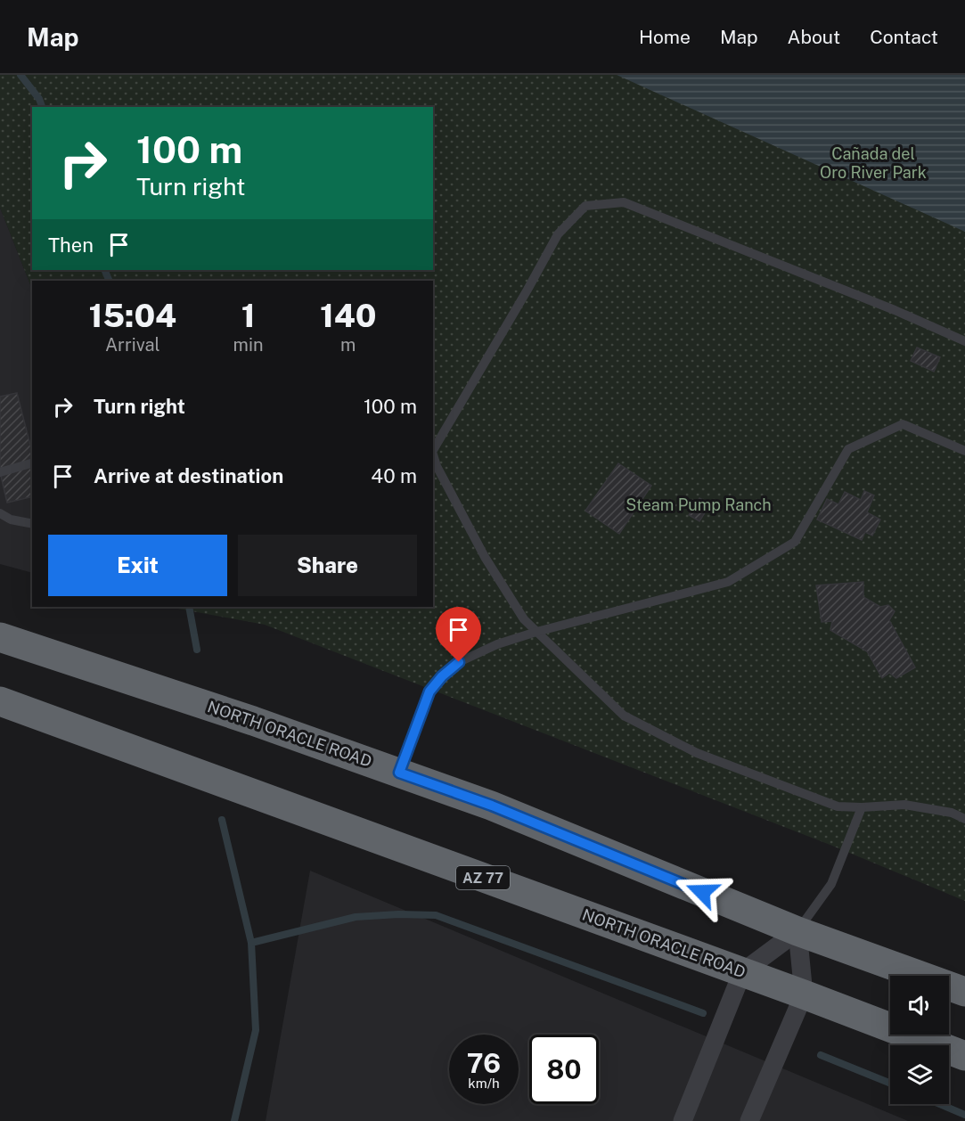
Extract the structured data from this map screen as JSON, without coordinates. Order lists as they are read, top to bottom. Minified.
{"streets":{"highway":["NORTH ORACLE ROAD","AZ 77"]},"parks":["Cañada del Oro River Park","Steam Pump Ranch"],"page":{"header":"Map","nav":["Home","Map","About","Contact"],"turn":["100 m","Turn right"],"then":"Then","eta":["15:04","Arrival","1","min","140","m"],"list":[{"name":"Turn right","value":"100 m"},{"name":"Arrive at destination","value":"40 m"}],"buttons":["Exit","Share"],"speed":"76 km/h","limit":"80"}}
